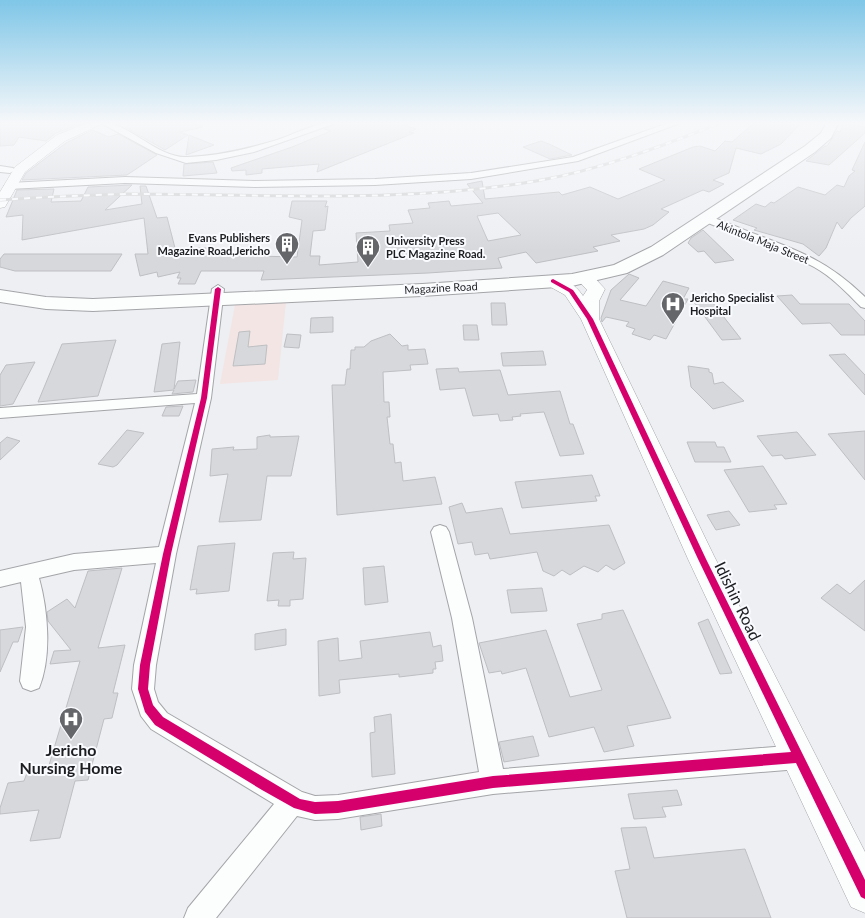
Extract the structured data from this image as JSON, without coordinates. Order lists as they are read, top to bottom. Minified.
{"streets":{"main road":["Magazine Road"],"street":["Akintola Maja Street","Idishin Road"]},"crossings":[["Akintola Maja Street","Magazine Road"],["Magazine Road","Idishin Road"]],"places":{"building":["Evans Publishers Magazine Road,Jericho","University Press PLC Magazine Road."],"hospital":["Jericho Specialist Hospital","Jericho Nursing Home"]}}
